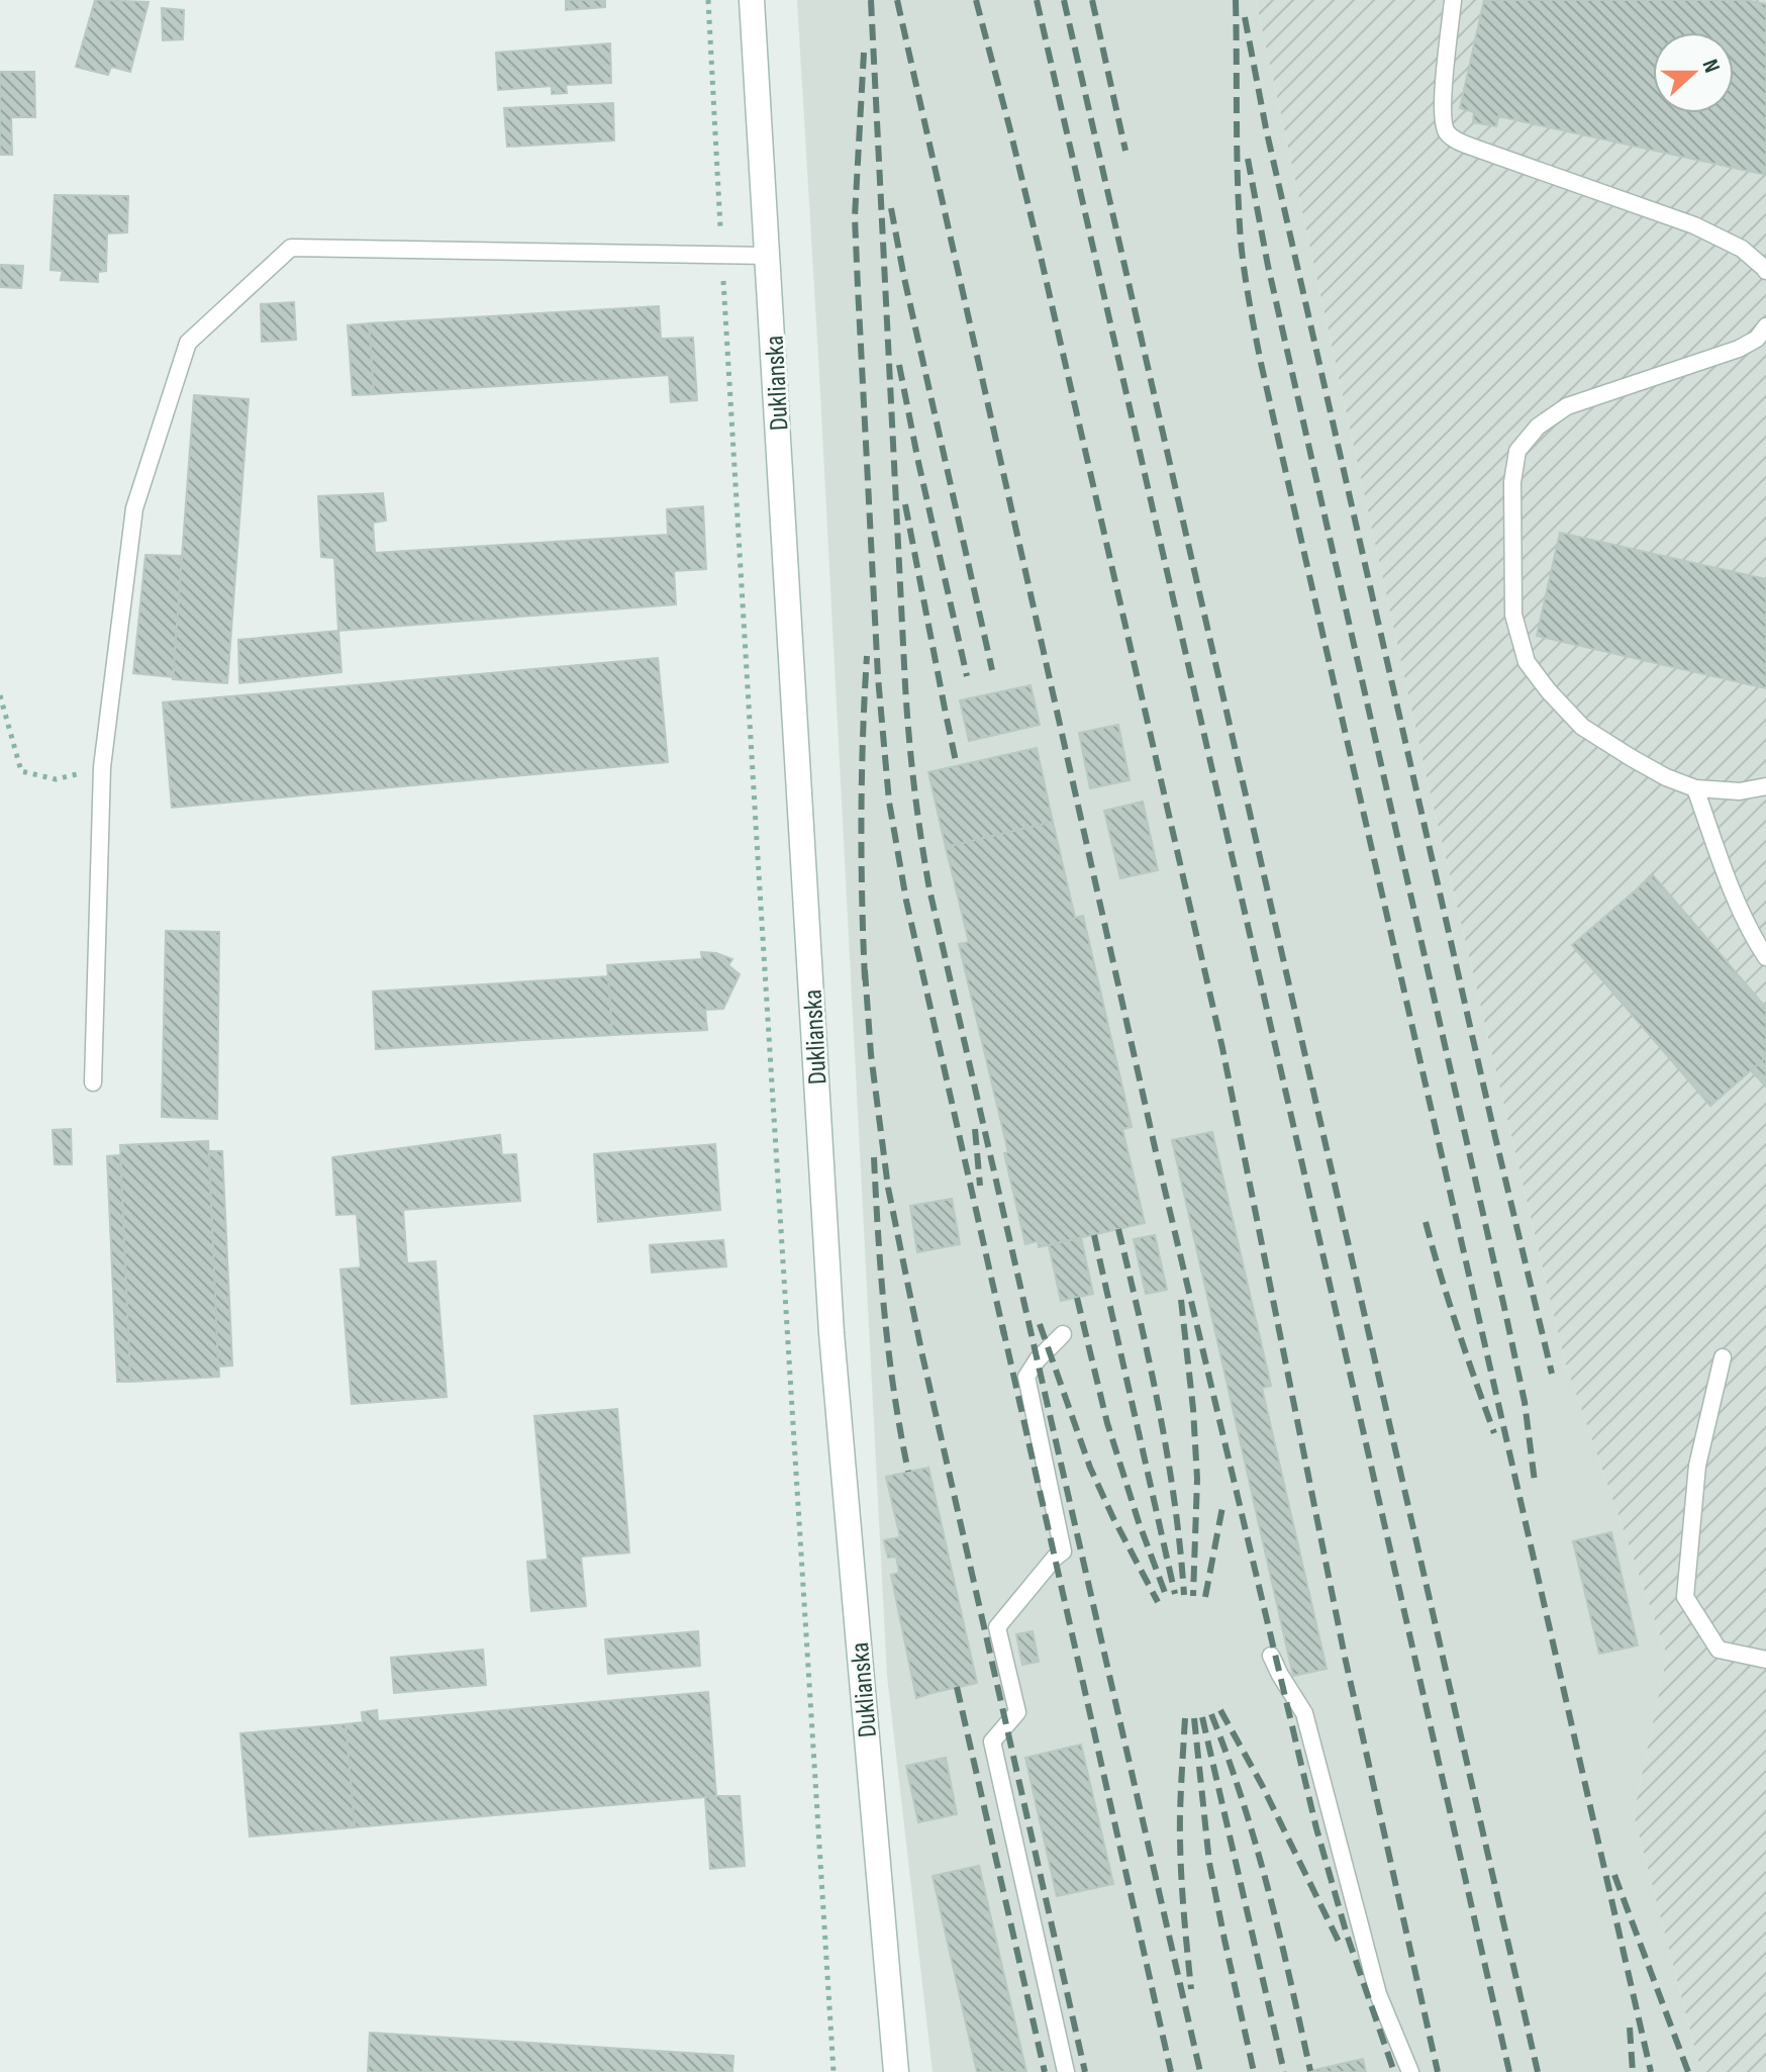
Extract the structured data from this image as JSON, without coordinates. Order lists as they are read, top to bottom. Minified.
{"streets":{"street":["Duklianska"]},"north":"right"}
